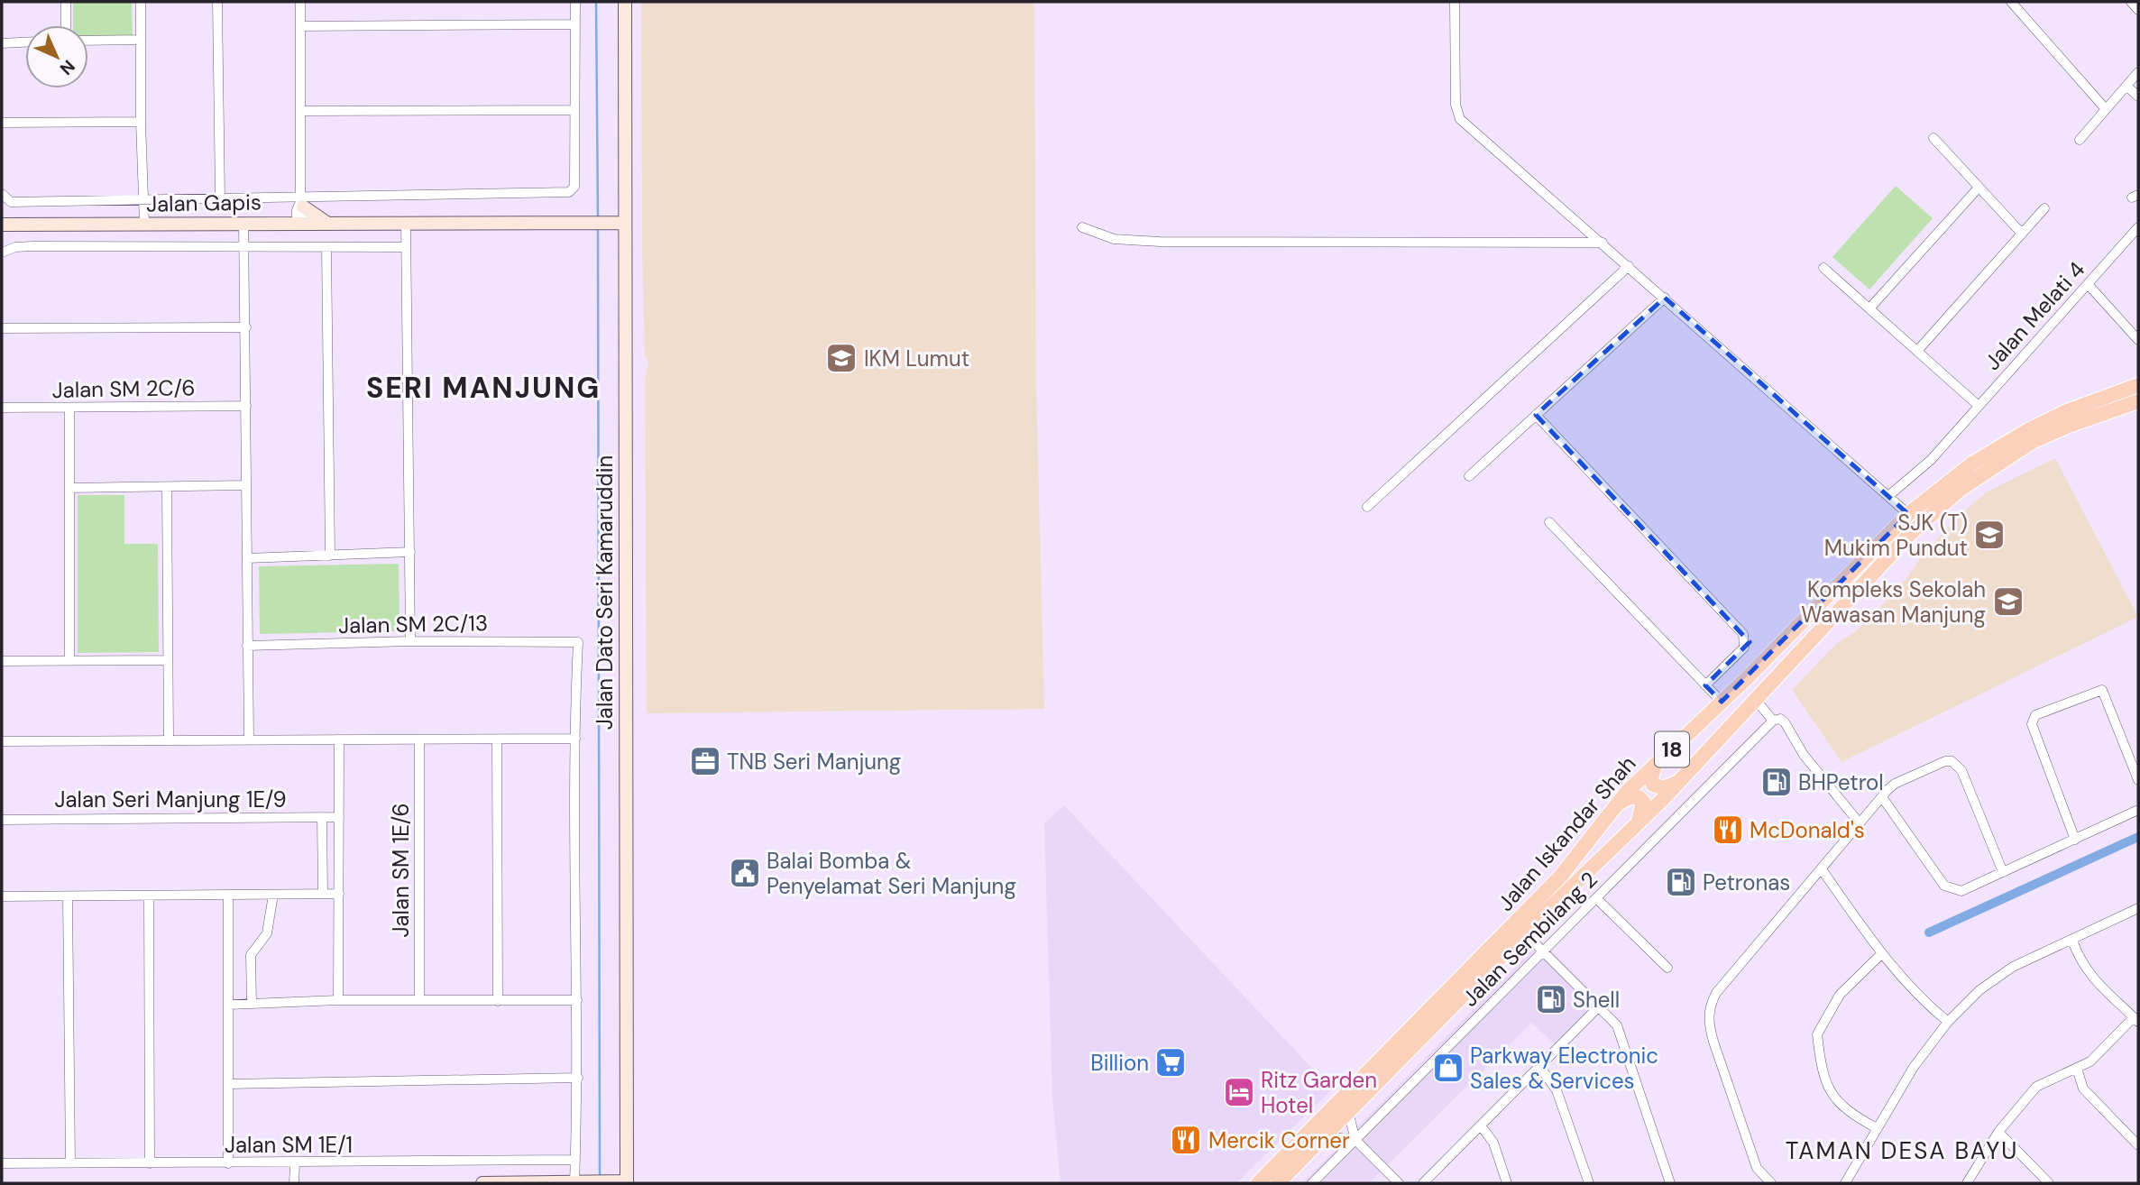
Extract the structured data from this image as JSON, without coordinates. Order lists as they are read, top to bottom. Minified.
{"streets":{"main road":["18","Jalan Iskandar Shah"],"street":["Jalan Gapis","Jalan Melati 4","Jalan SM 2C/6","Jalan Dato Seri Kamaruddin","Jalan SM 2C/13","Jalan Seri Manjung 1E/9","Jalan SM 1E/6","Jalan Sembilang 2","Jalan SM 1E/1"]},"crossings":[["Jalan Gapis","Jalan Dato Seri Kamaruddin"]],"districts":["SERI MANJUNG","TAMAN DESA BAYU"],"places":{"school or university":["IKM Lumut","SJK (T) Mukim Pundut","Kompleks Sekolah Wawasan Manjung"],"office":["TNB Seri Manjung"],"fuel station":["BHPetrol","Petronas","Shell"],"restaurant":["McDonald's","Mercik Corner"],"public building":["Balai Bomba & Penyelamat Seri Manjung"],"supermarket":["Billion"],"shop":["Parkway Electronic Sales & Services"],"hotel":["Ritz Garden Hotel"]},"north":"bottom right"}
